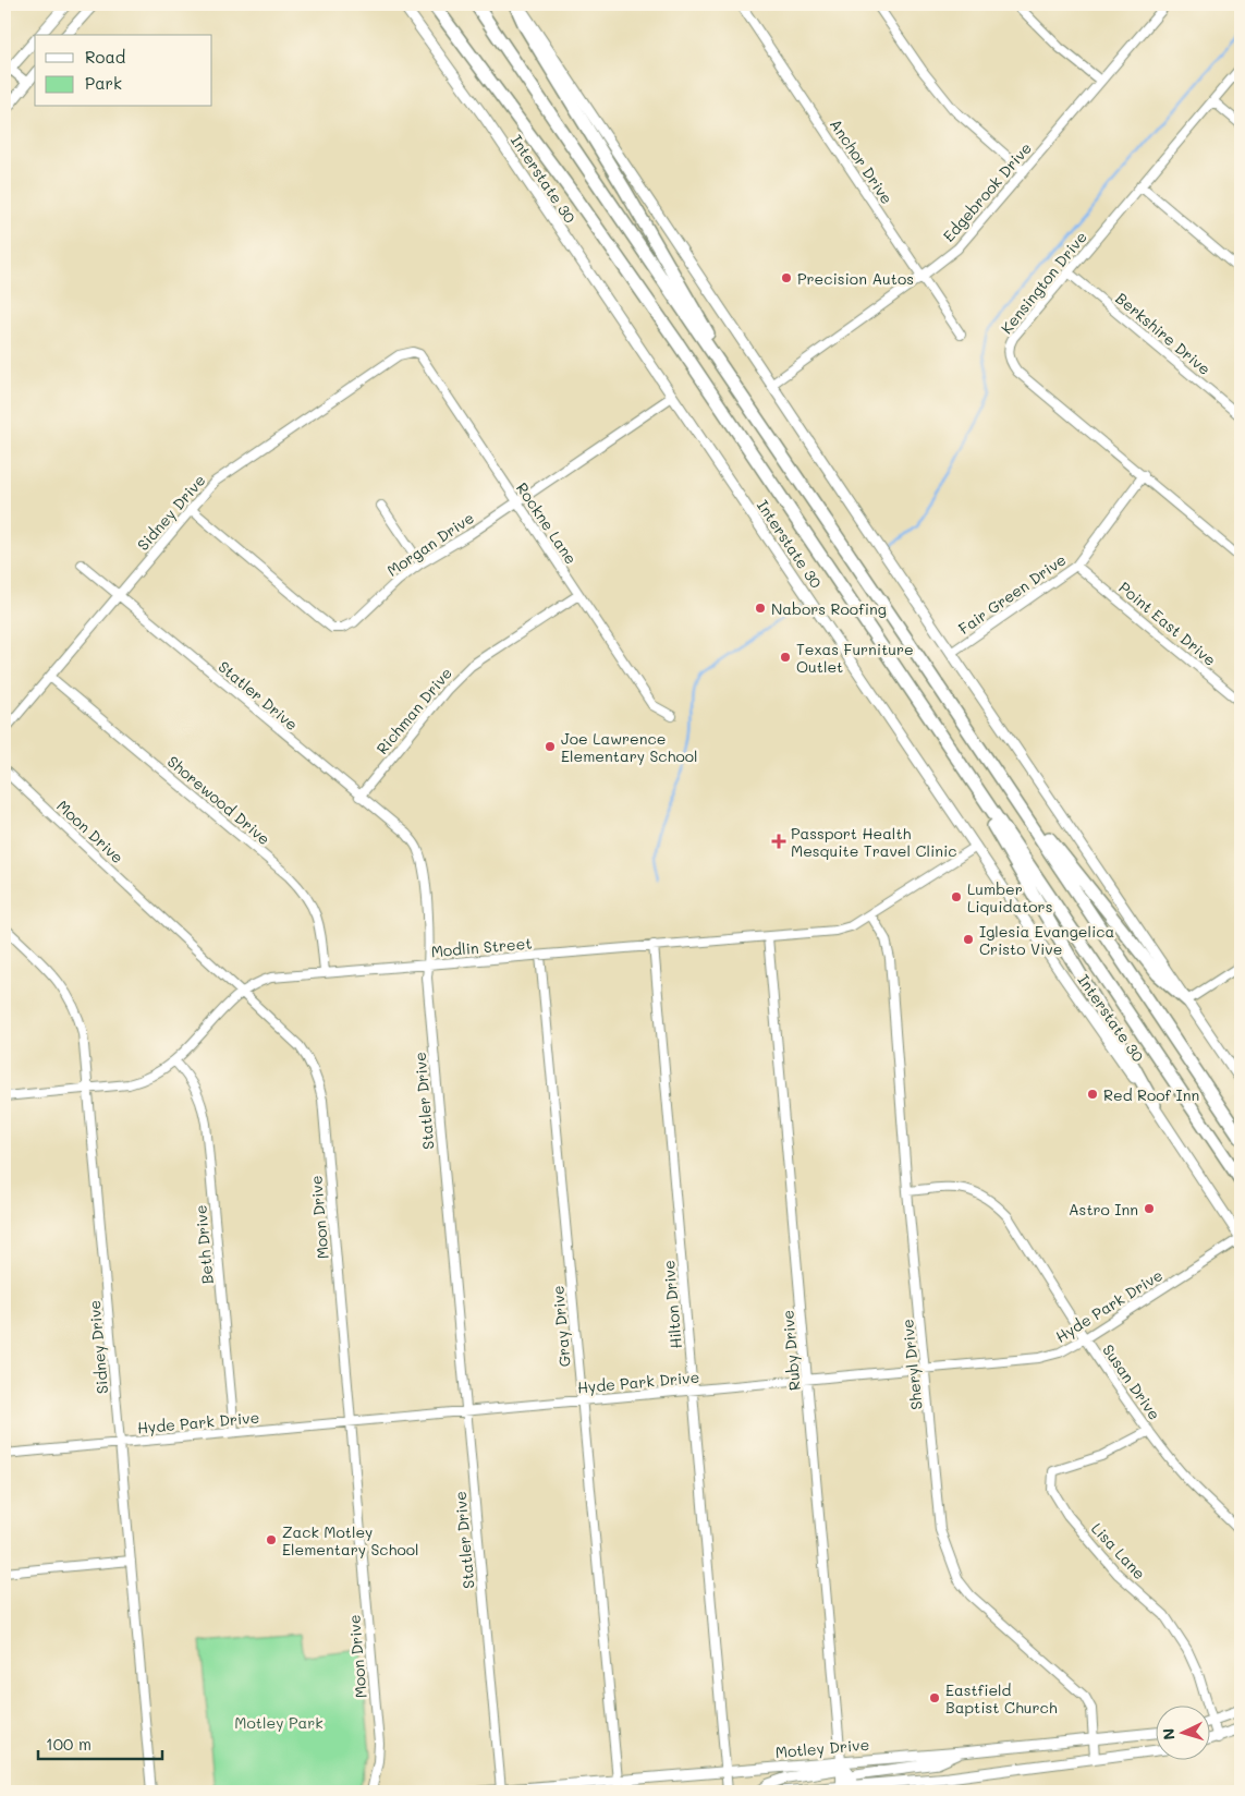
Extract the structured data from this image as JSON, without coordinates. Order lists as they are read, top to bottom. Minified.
{"streets":{"main road":["Interstate 30","Motley Drive"],"street":["Anchor Drive","Edgebrook Drive","Kensington Drive","Berkshire Drive","Sidney Drive","Rockne Lane","Morgan Drive","Fair Green Drive","Point East Drive","Statler Drive","Richman Drive","Shorewood Drive","Moon Drive","Modlin Street","Beth Drive","Hilton Drive","Hyde Park Drive","Gray Drive","Ruby Drive","Sheryl Drive","Susan Drive","Lisa Lane"]},"crossings":[["Anchor Drive","Edgebrook Drive"],["Interstate 30","Morgan Drive"],["Interstate 30","Modlin Street"],["Interstate 30","Hyde Park Drive"],["Kensington Drive","Berkshire Drive"],["Kensington Drive","Fair Green Drive"],["Sidney Drive","Rockne Lane"],["Sidney Drive","Morgan Drive"],["Sidney Drive","Statler Drive"],["Sidney Drive","Shorewood Drive"],["Sidney Drive","Modlin Street"],["Sidney Drive","Hyde Park Drive"],["Rockne Lane","Morgan Drive"],["Rockne Lane","Richman Drive"],["Fair Green Drive","Point East Drive"],["Statler Drive","Richman Drive"],["Statler Drive","Modlin Street"],["Statler Drive","Hyde Park Drive"],["Statler Drive","Motley Drive"],["Shorewood Drive","Modlin Street"],["Moon Drive","Modlin Street"],["Moon Drive","Hyde Park Drive"],["Modlin Street","Beth Drive"],["Modlin Street","Hilton Drive"],["Modlin Street","Gray Drive"],["Modlin Street","Ruby Drive"],["Modlin Street","Sheryl Drive"],["Beth Drive","Hyde Park Drive"],["Hilton Drive","Hyde Park Drive"],["Hilton Drive","Motley Drive"],["Hyde Park Drive","Gray Drive"],["Hyde Park Drive","Ruby Drive"],["Hyde Park Drive","Sheryl Drive"],["Hyde Park Drive","Susan Drive"],["Gray Drive","Motley Drive"],["Ruby Drive","Motley Drive"],["Sheryl Drive","Susan Drive"],["Sheryl Drive","Motley Drive"],["Susan Drive","Lisa Lane"]],"parks":["Motley Park"],"places":{"other":["Precision Autos","Nabors Roofing","Texas Furniture Outlet","Joe Lawrence Elementary School","Lumber Liquidators","Iglesia Evangelica Cristo Vive","Red Roof Inn","Astro Inn","Zack Motley Elementary School","Eastfield Baptist Church"],"health":["Passport Health Mesquite Travel Clinic"]},"legend":["Road","Park"],"scale_bar":"100 m","north":"left"}
